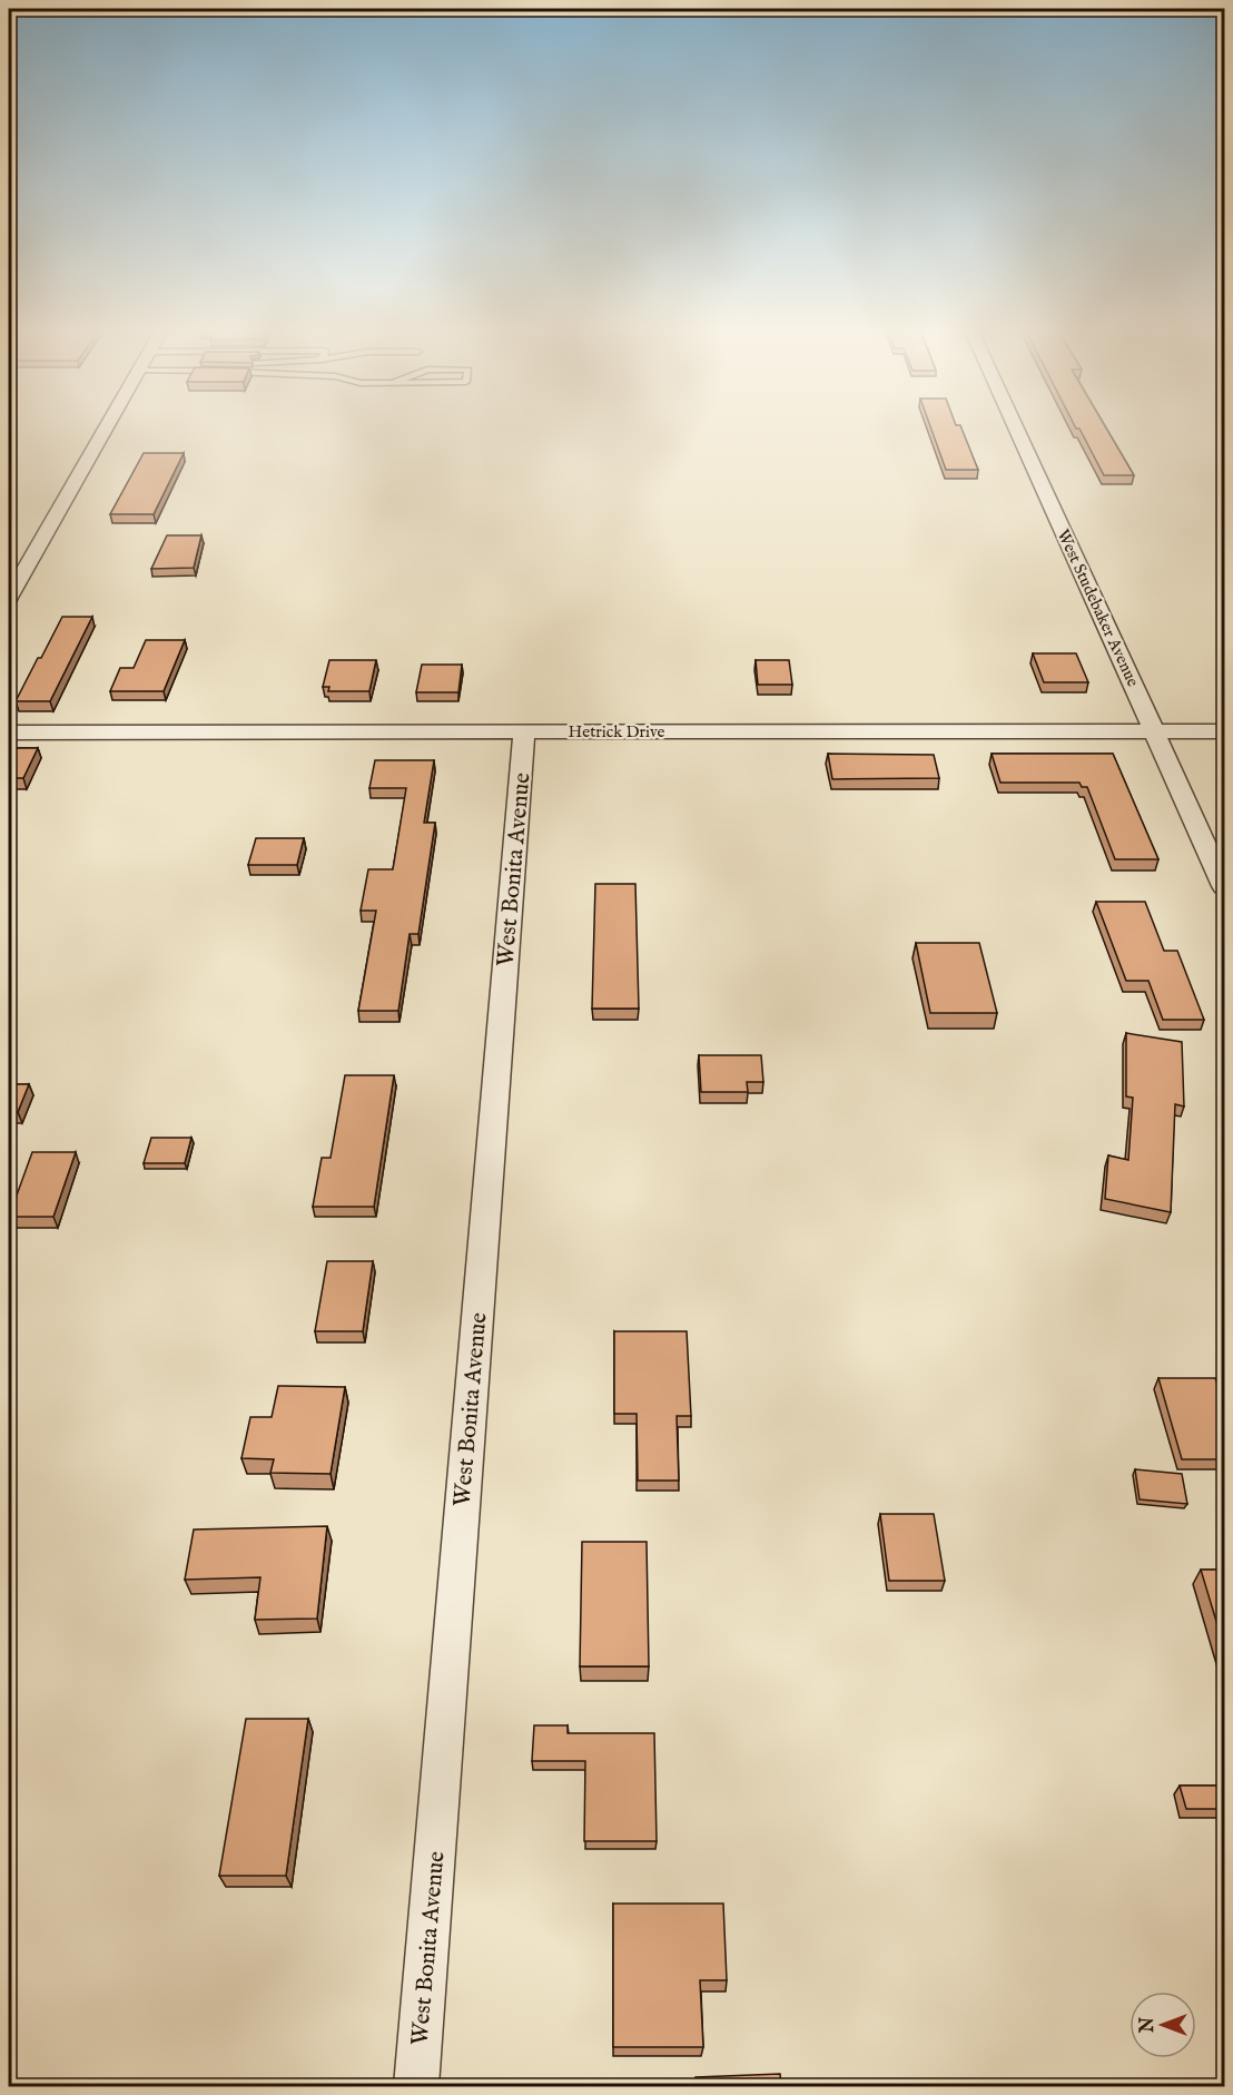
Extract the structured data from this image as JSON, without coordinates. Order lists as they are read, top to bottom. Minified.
{"streets":{"street":["West Studebaker Avenue","Hetrick Drive","West Bonita Avenue"]},"crossings":[["West Studebaker Avenue","Hetrick Drive"],["Hetrick Drive","West Bonita Avenue"]],"north":"left"}
